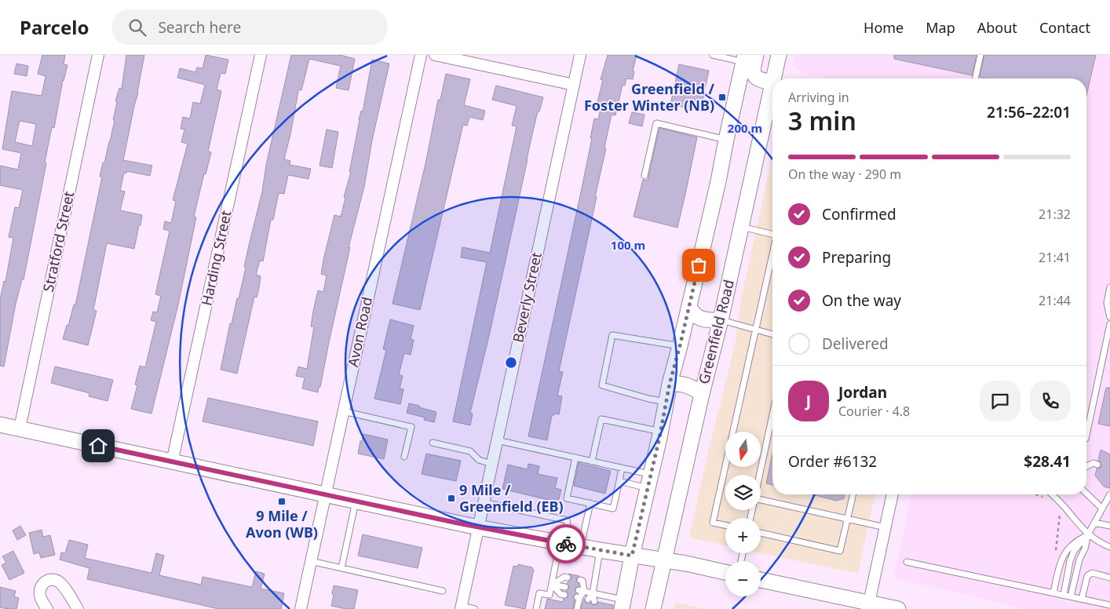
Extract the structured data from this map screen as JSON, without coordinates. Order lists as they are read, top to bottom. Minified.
{"streets":{"main road":["Greenfield Road"],"street":["Stratford Street","Harding Street","Beverly Street","Avon Road"]},"places":{"transit":["Greenfield / Foster Winter (NB)","9 Mile / Greenfield (EB)","9 Mile / Avon (WB)"]},"north":"bottom","page":{"header":"Parcelo","search":"Search here","nav":["Home","Map","About","Contact"],"heading":["3 min","Arriving in","21:56–22:01"],"panel":["Jordan","Courier · 4.8","Order #6132","$28.41"],"bar":"On the way · 290 m","list":[["Confirmed","21:32"],["Preparing","21:41"],["On the way","21:44"],"Delivered"],"round":"J","map_buttons":["+","−"]},"rings":["200 m","100 m"]}
